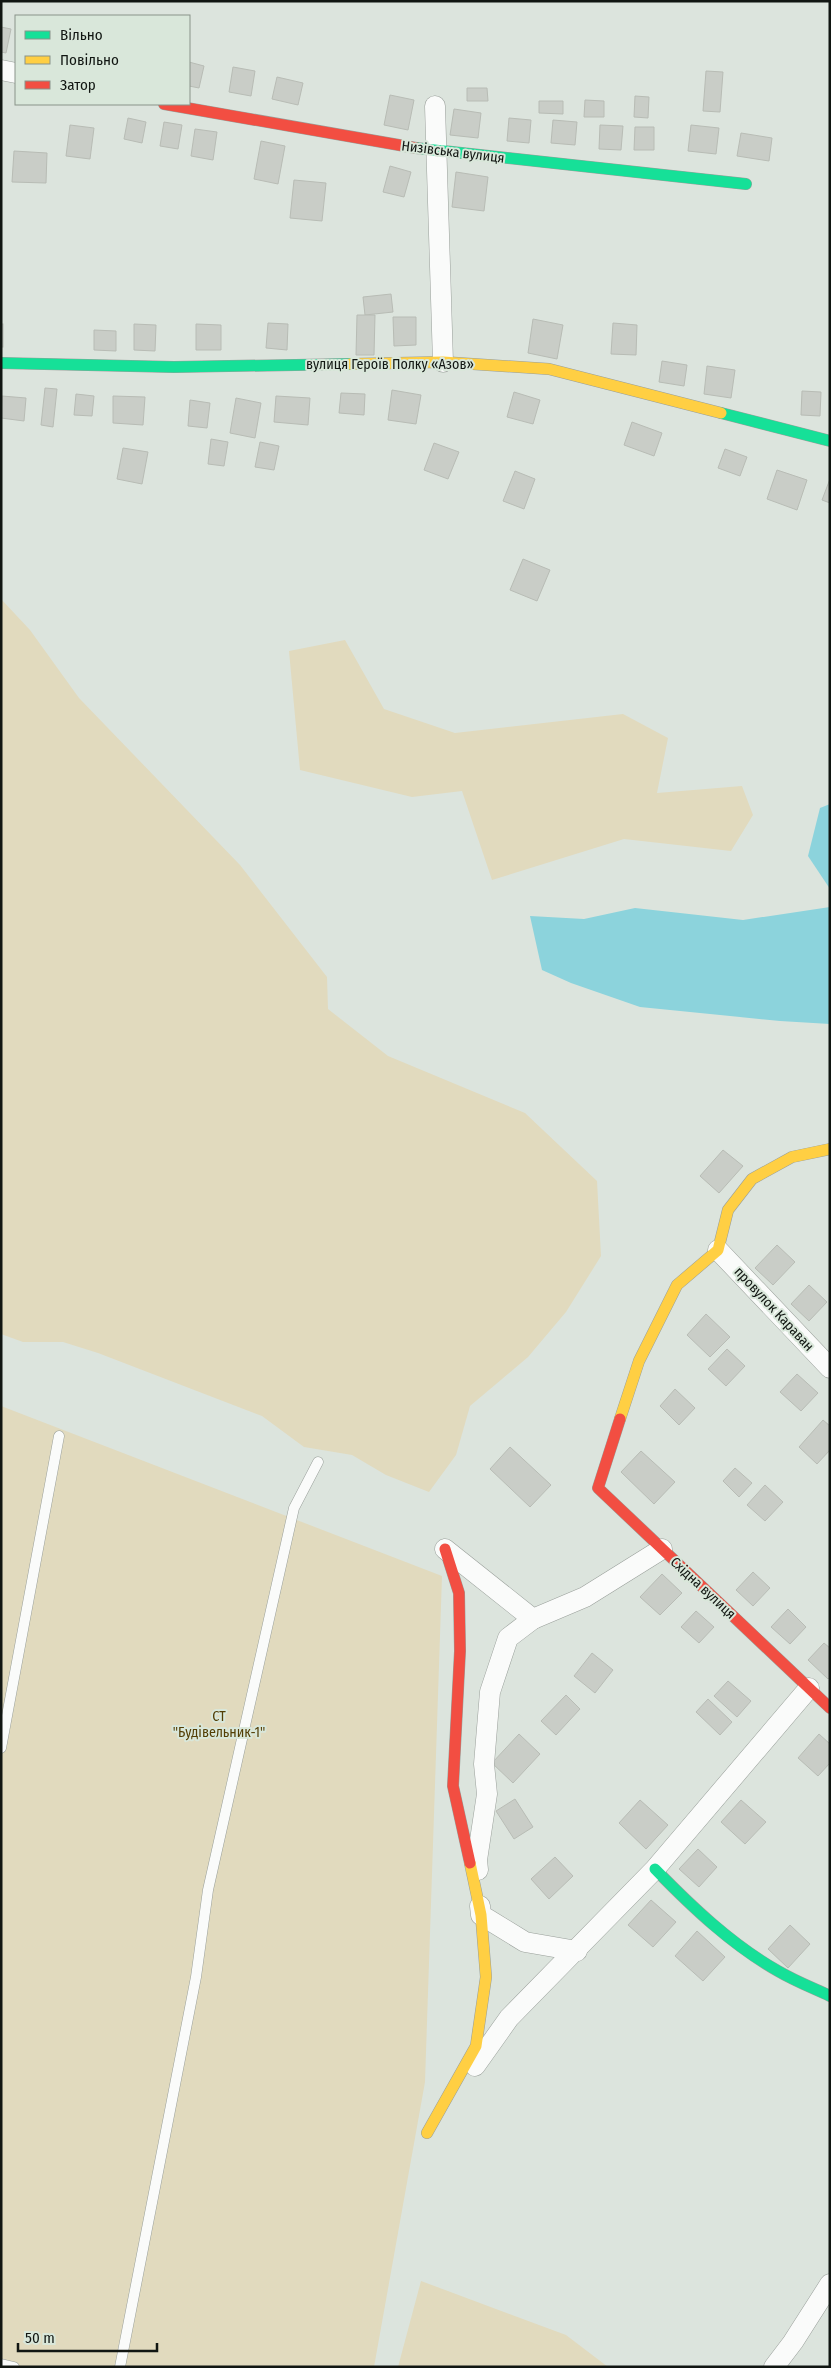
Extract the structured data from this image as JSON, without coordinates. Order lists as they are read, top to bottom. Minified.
{"streets":{"street":["Низівська вулиця","вулиця Героїв Полку «Азов»","провулок Караван","Східна вулиця"]},"crossings":[["провулок Караван","Східна вулиця"]],"parks":["СТ \"Будівельник-1\""],"legend":["Вільно","Повільно","Затор"],"scale_bar":"50 m"}
